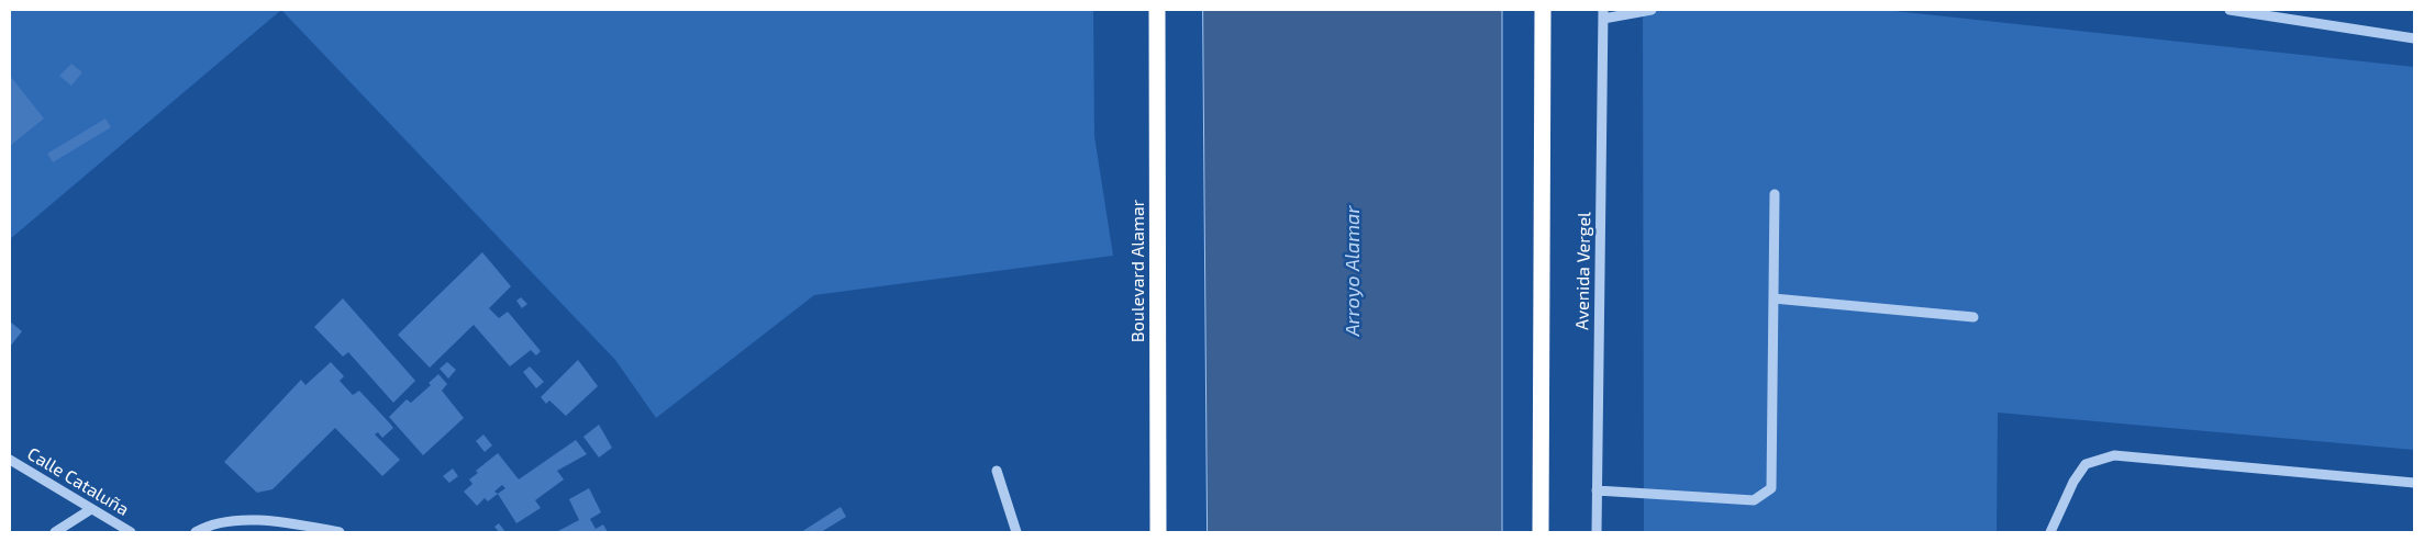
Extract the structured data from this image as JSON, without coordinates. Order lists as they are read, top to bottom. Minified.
{"streets":{"highway":["Boulevard Alamar"],"street":["Avenida Vergel","Calle Cataluña"]},"water":["Arroyo Alamar"]}
